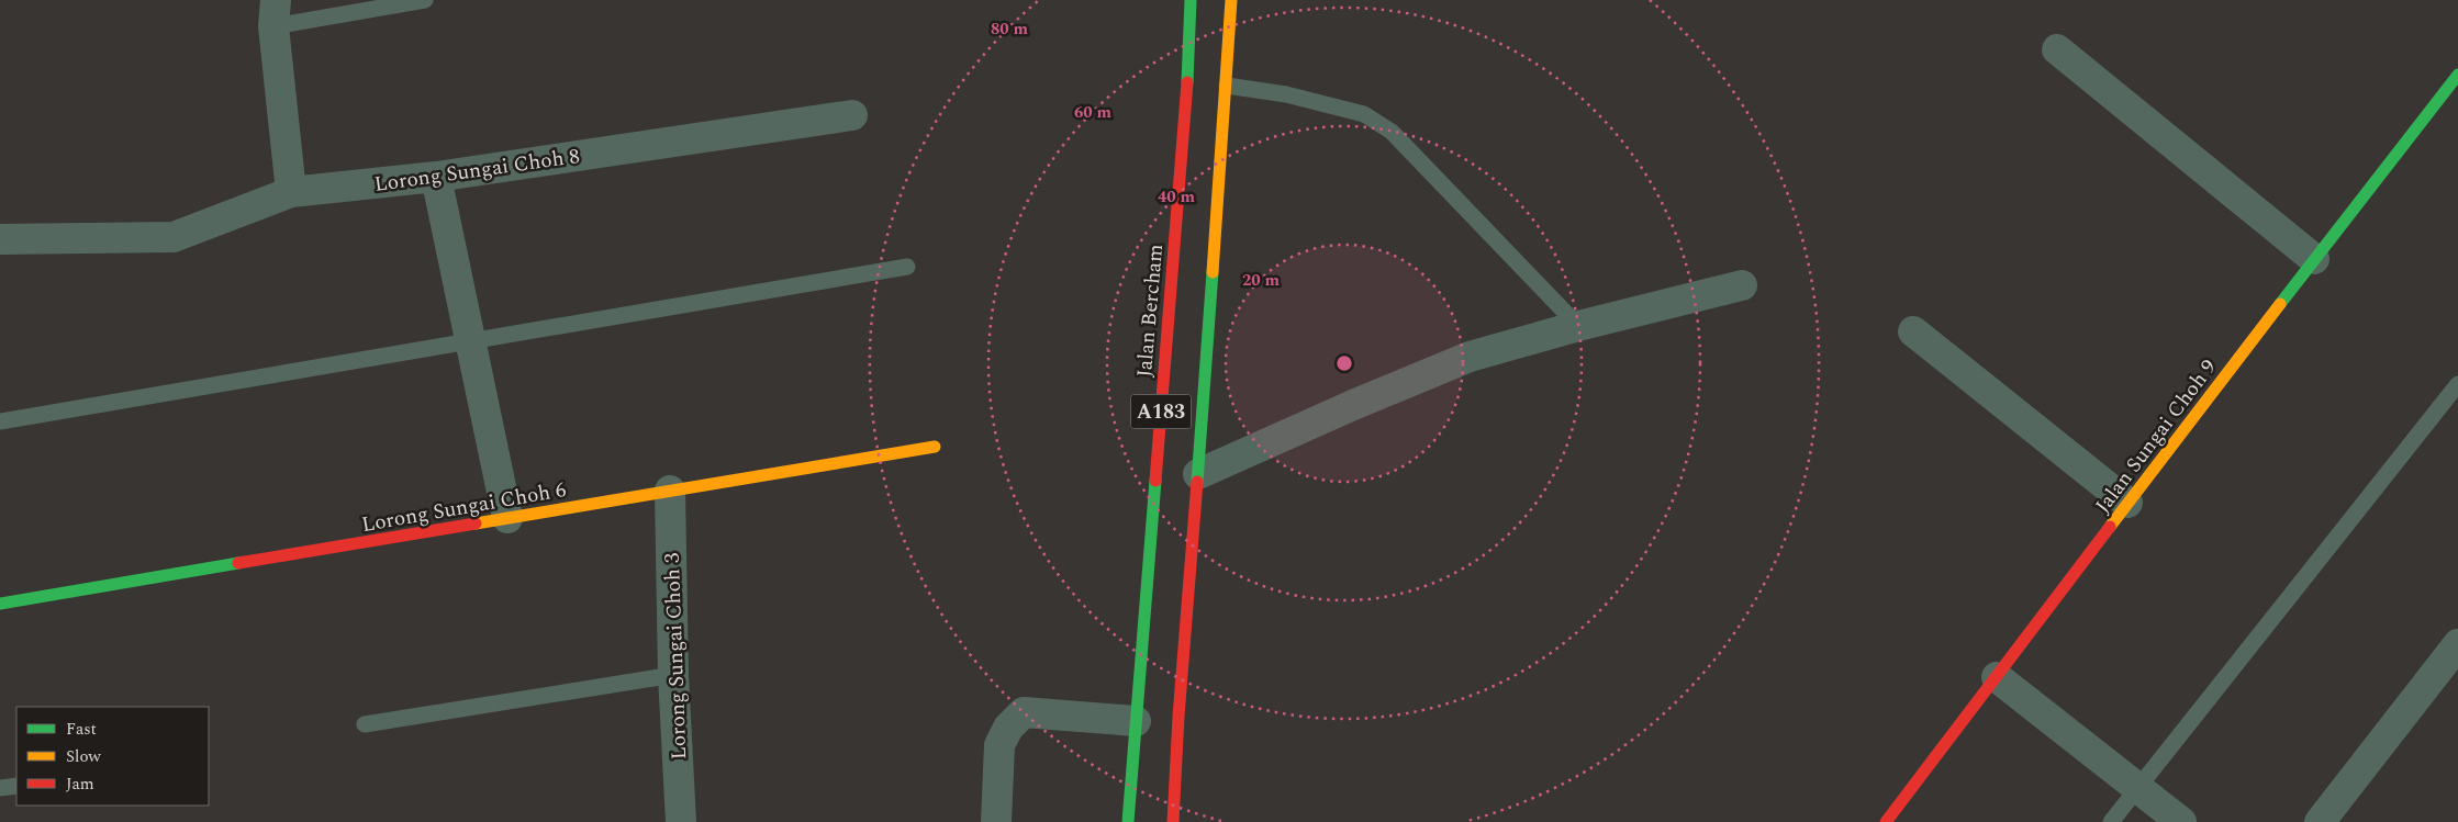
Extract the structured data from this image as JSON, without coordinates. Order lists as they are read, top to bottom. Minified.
{"streets":{"street":["Lorong Sungai Choh 8","Jalan Bercham","A183","Jalan Sungai Choh 9","Lorong Sungai Choh 6","Lorong Sungai Choh 3"]},"crossings":[["Lorong Sungai Choh 6","Lorong Sungai Choh 3"]],"legend":["Fast","Slow","Jam"],"rings":["80 m","60 m","40 m","20 m"]}
